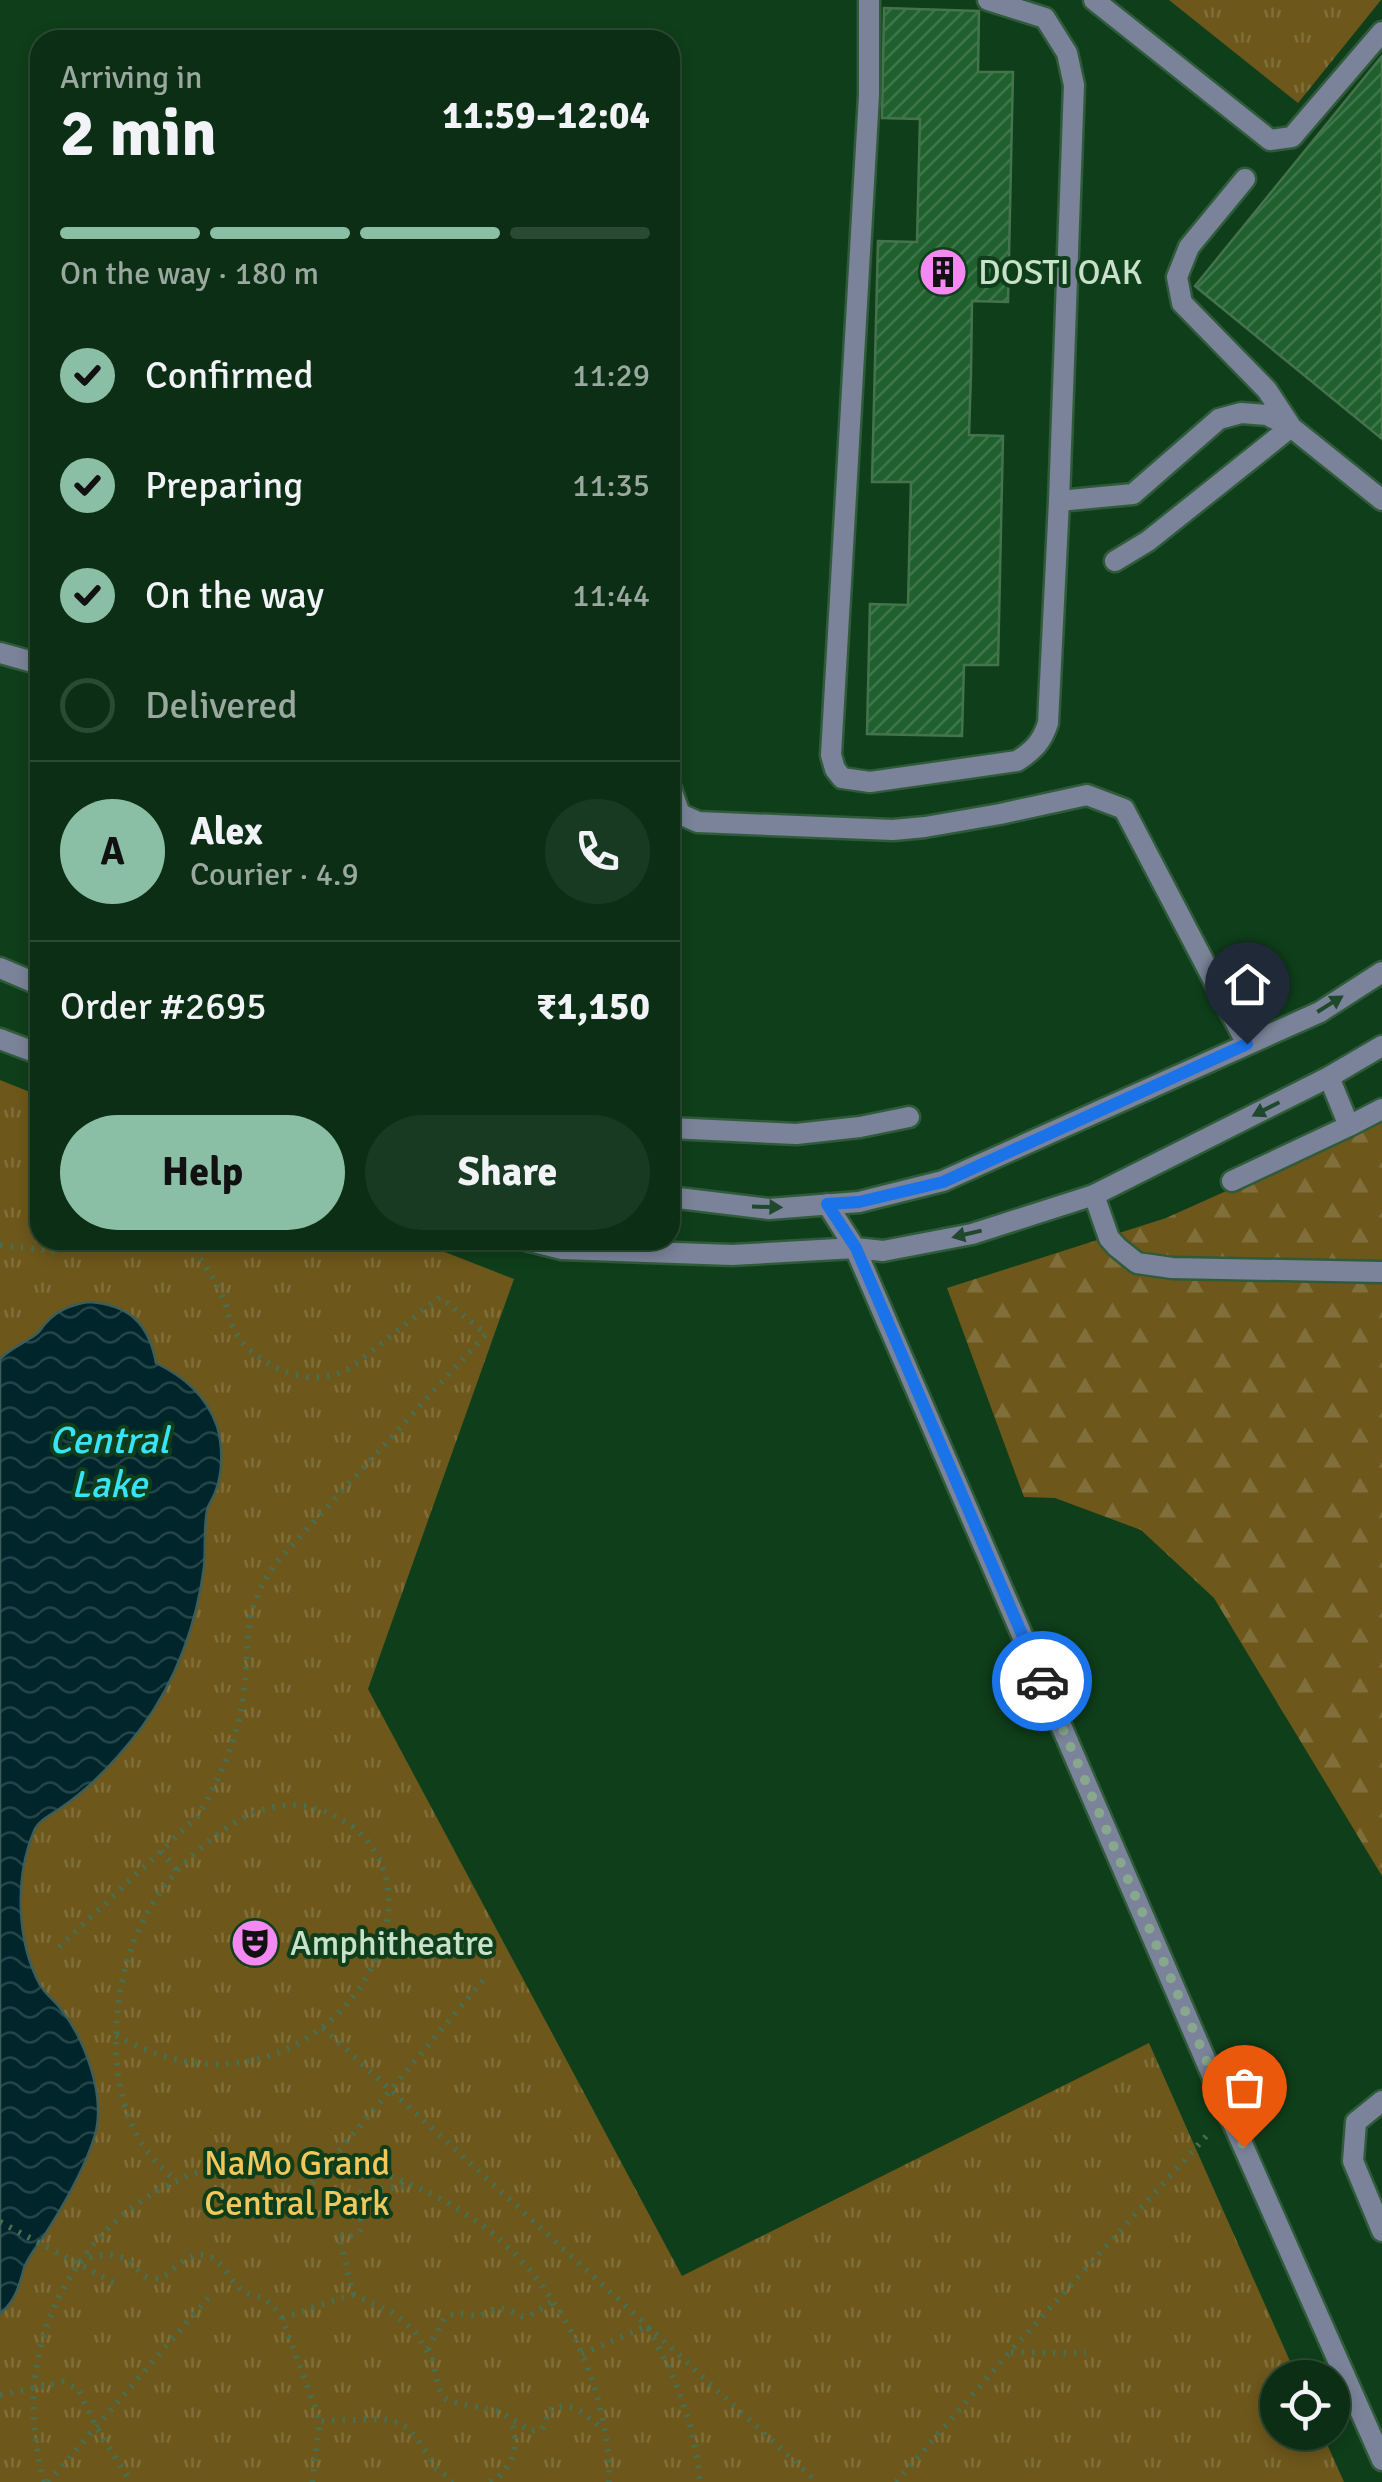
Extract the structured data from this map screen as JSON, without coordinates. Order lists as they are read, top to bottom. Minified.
{"water":["Central Lake"],"parks":["NaMo Grand Central Park"],"places":{"building":["DOSTI OAK"],"theatre":["Amphitheatre"]},"page":{"heading":["2 min","Arriving in","11:59–12:04"],"panel":["Alex","Courier · 4.9","Order #2695","₹1,150"],"bar":"On the way · 180 m","list":[["Confirmed","11:29"],["Preparing","11:35"],["On the way","11:44"],"Delivered"],"round":"A","buttons":["Help","Share"]}}
